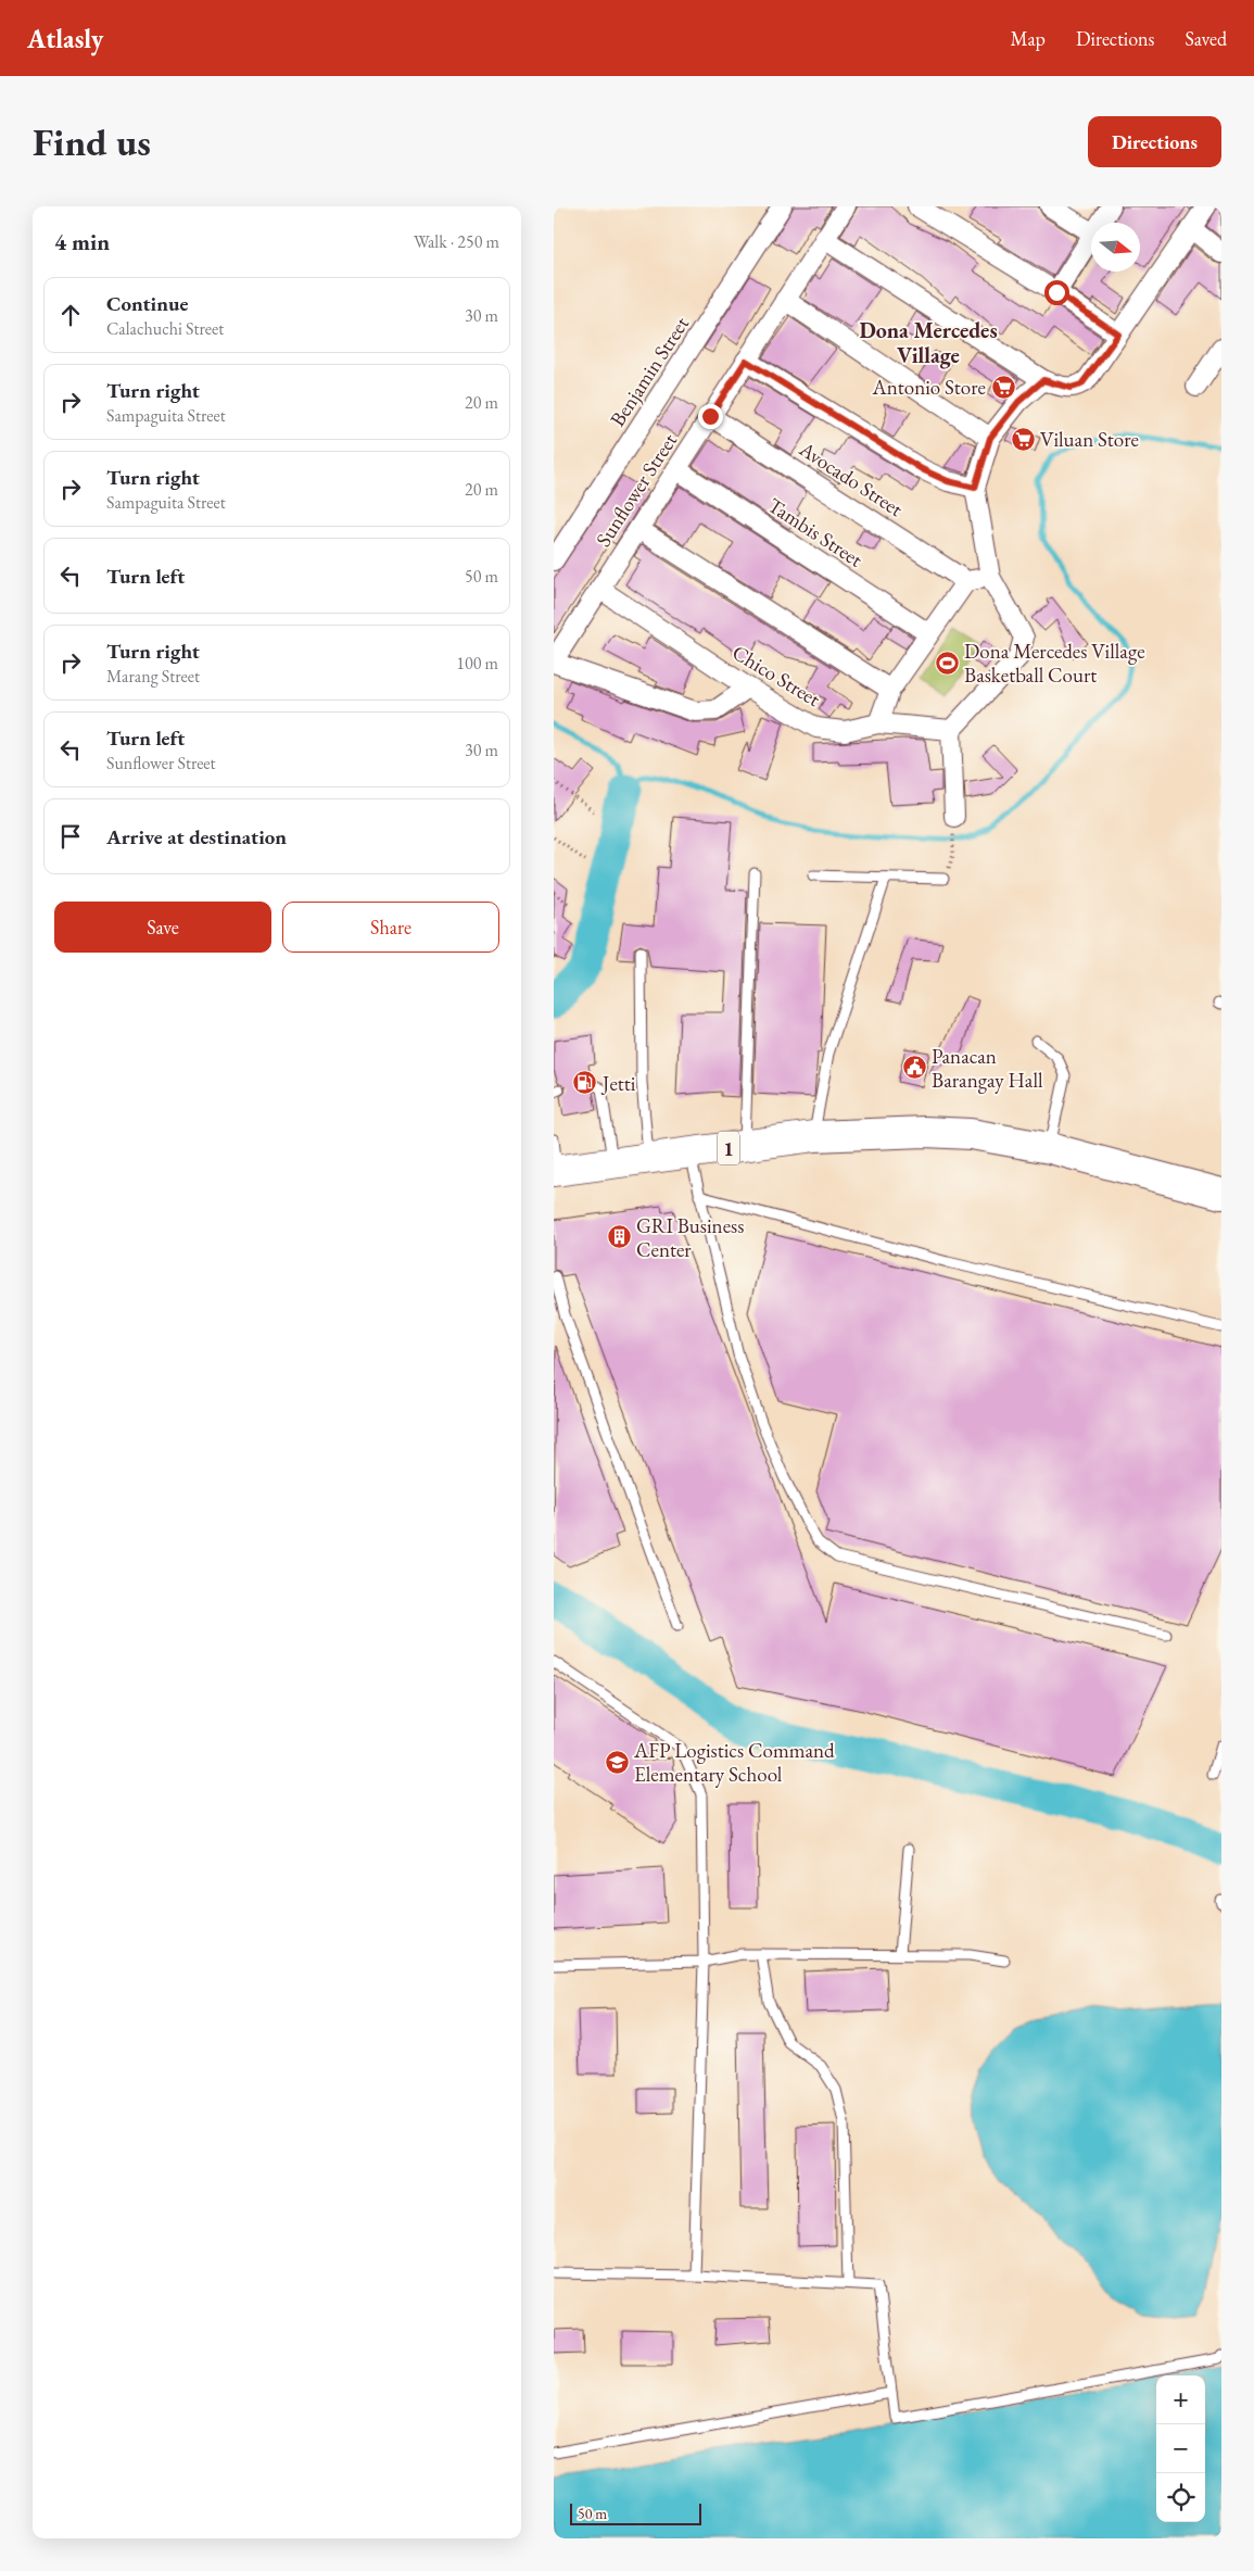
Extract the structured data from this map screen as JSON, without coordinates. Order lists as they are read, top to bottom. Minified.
{"streets":{"highway":["1"],"street":["Benjamin Street","Avocado Street","Sunflower Street","Tambis Street","Chico Street"]},"crossings":[["Avocado Street","Sunflower Street"],["Sunflower Street","Tambis Street"],["Sunflower Street","Chico Street"]],"districts":["Dona Mercedes Village"],"places":{"supermarket":["Antonio Store","Viluan Store"],"sports":["Dona Mercedes Village Basketball Court"],"public building":["Panacan Barangay Hall"],"fuel station":["Jetti"],"building":["GRI Business Center"],"school or university":["AFP Logistics Command Elementary School"]},"scale_bar":"50 m","north":"right","page":{"header":"Atlasly","nav":["Map","Directions","Saved"],"buttons":["Directions",["Save","Share"]],"title":"Find us","heading":["4 min","Walk · 250 m"],"list":[["Continue","Calachuchi Street","30 m"],["Turn right","Sampaguita Street","20 m"],["Turn right","Sampaguita Street","20 m"],["Turn left","50 m"],["Turn right","Marang Street","100 m"],["Turn left","Sunflower Street","30 m"],"Arrive at destination"],"map_buttons":["+","−"],"scale":"50 m"}}
